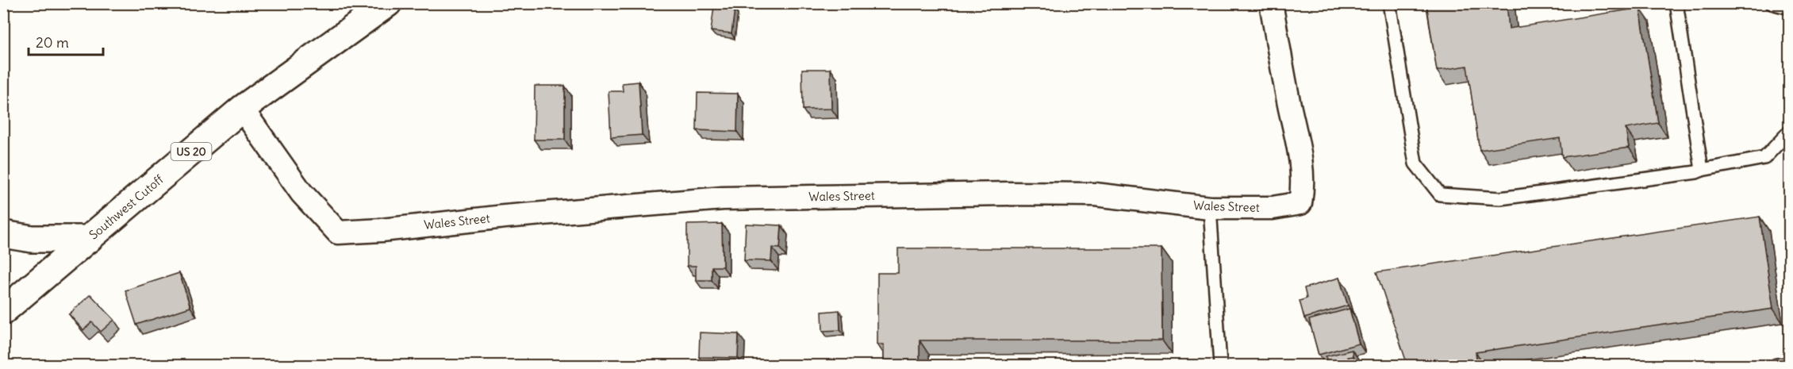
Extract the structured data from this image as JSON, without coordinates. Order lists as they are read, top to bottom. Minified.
{"streets":{"main road":["US 20","Southwest Cutoff"],"street":["Wales Street"]},"crossings":[["Wales Street","Southwest Cutoff"]],"scale_bar":"20 m"}
